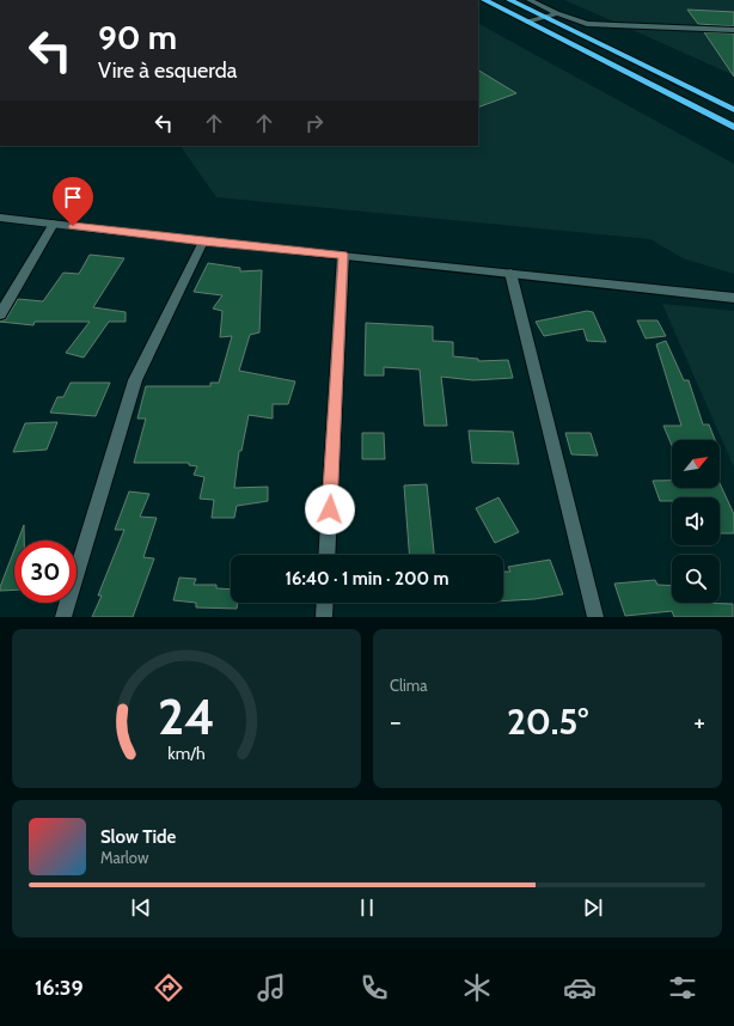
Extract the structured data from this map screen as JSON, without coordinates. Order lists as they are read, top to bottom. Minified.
{"north":"top right","page":{"turn":["90 m","Vire à esquerda"],"limit":"30","trip":"16:40 · 1 min · 200 m","tile":"Clima","heat":["−","20.5°","+"],"song":["Slow Tide","Marlow"],"tabs":"16:39","gauge":["24","km/h"]}}
